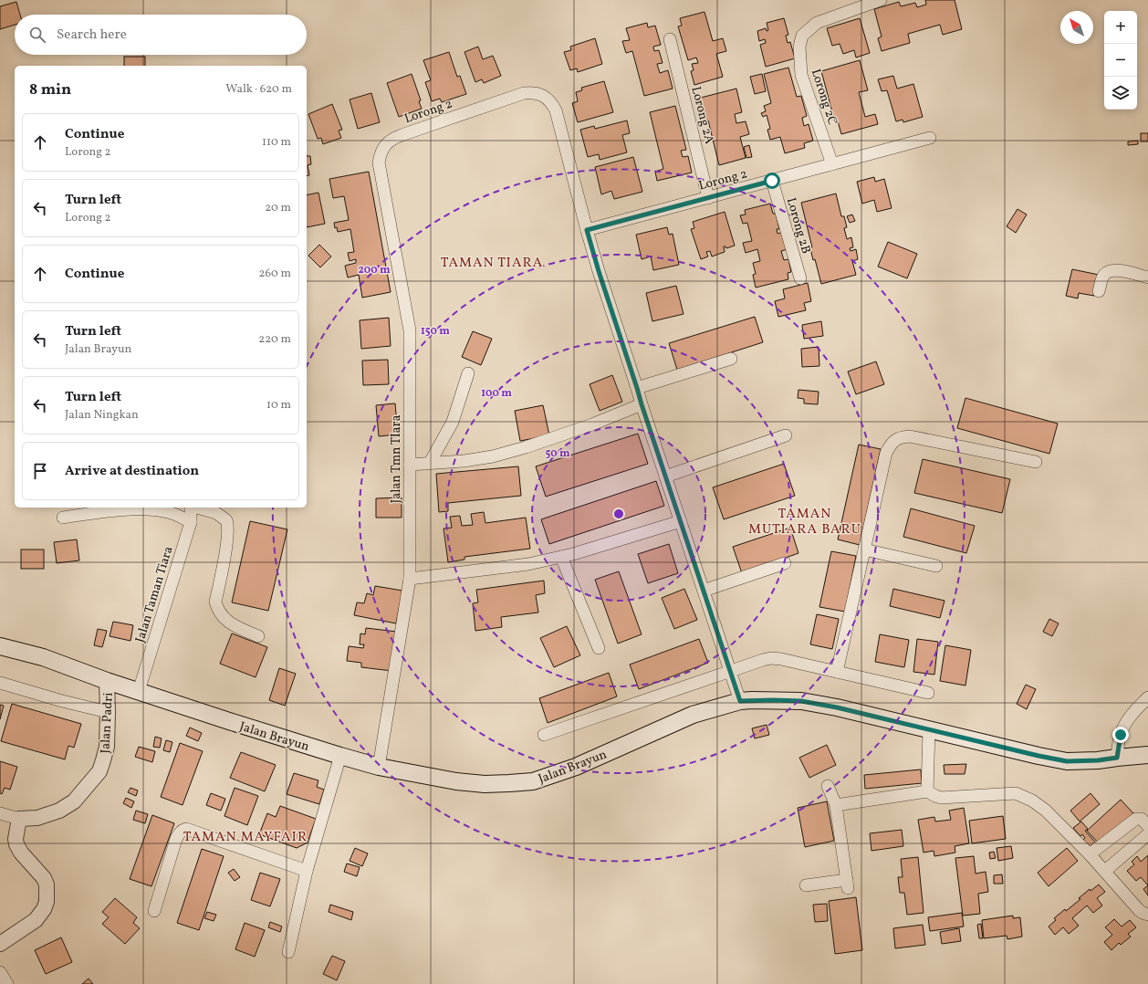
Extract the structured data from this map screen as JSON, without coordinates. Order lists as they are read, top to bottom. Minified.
{"streets":{"main road":["Jalan Brayun"],"street":["Lorong 2C","Lorong 2","Lorong 2A","Lorong 2B","Jalan Tmn TIara","Jalan Taman Tiara","Jalan Padri"]},"crossings":[["Lorong 2C","Lorong 2"],["Lorong 2","Lorong 2A"],["Lorong 2","Lorong 2B"],["Lorong 2","Jalan Tmn TIara"],["Lorong 2","Jalan Brayun"],["Jalan Tmn TIara","Jalan Brayun"],["Jalan Taman Tiara","Jalan Brayun"],["Jalan Padri","Jalan Brayun"]],"districts":["TAMAN TIARA","TAMAN MUTIARA BARU","TAMAN MAYFAIR"],"north":"top left","page":{"map_buttons":["+","−"],"search":"Search here","heading":["8 min","Walk · 620 m"],"list":[["Continue","Lorong 2","110 m"],["Turn left","Lorong 2","20 m"],["Continue","260 m"],["Turn left","Jalan Brayun","220 m"],["Turn left","Jalan Ningkan","10 m"],"Arrive at destination"]},"rings":["200 m","150 m","100 m","50 m"]}
